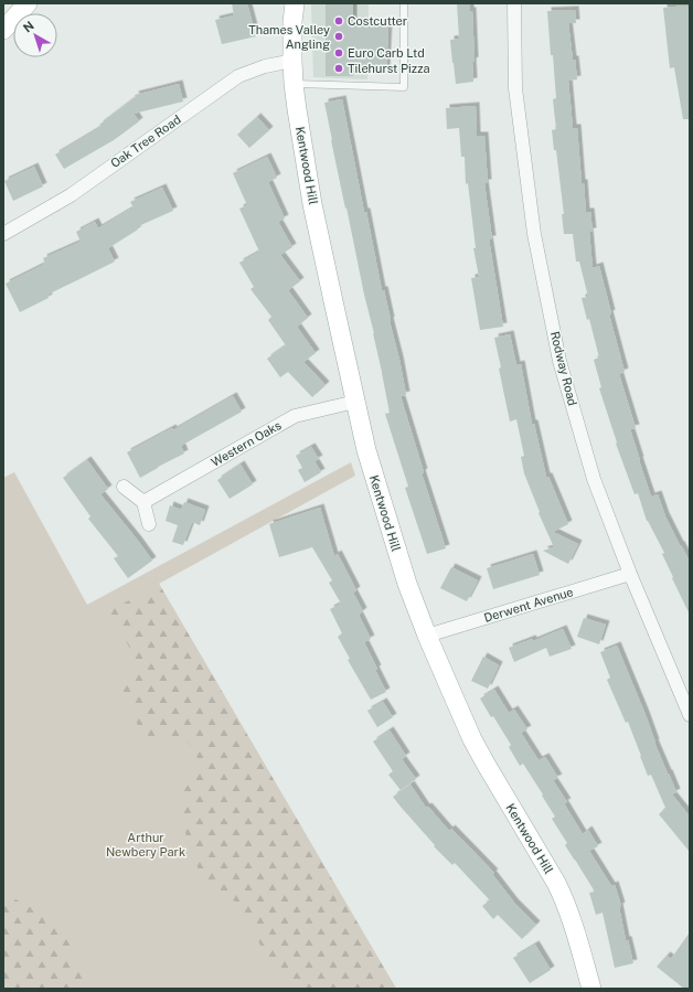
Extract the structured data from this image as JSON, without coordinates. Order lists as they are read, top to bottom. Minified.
{"streets":{"street":["Oak Tree Road","Kentwood Hill","Rodway Road","Western Oaks","Derwent Avenue"]},"crossings":[["Oak Tree Road","Kentwood Hill"],["Kentwood Hill","Western Oaks"],["Kentwood Hill","Derwent Avenue"],["Rodway Road","Derwent Avenue"]],"parks":["Arthur Newbery Park"],"places":["Costcutter","Thames Valley Angling","Euro Carb Ltd","Tilehurst Pizza"],"north":"top left"}
